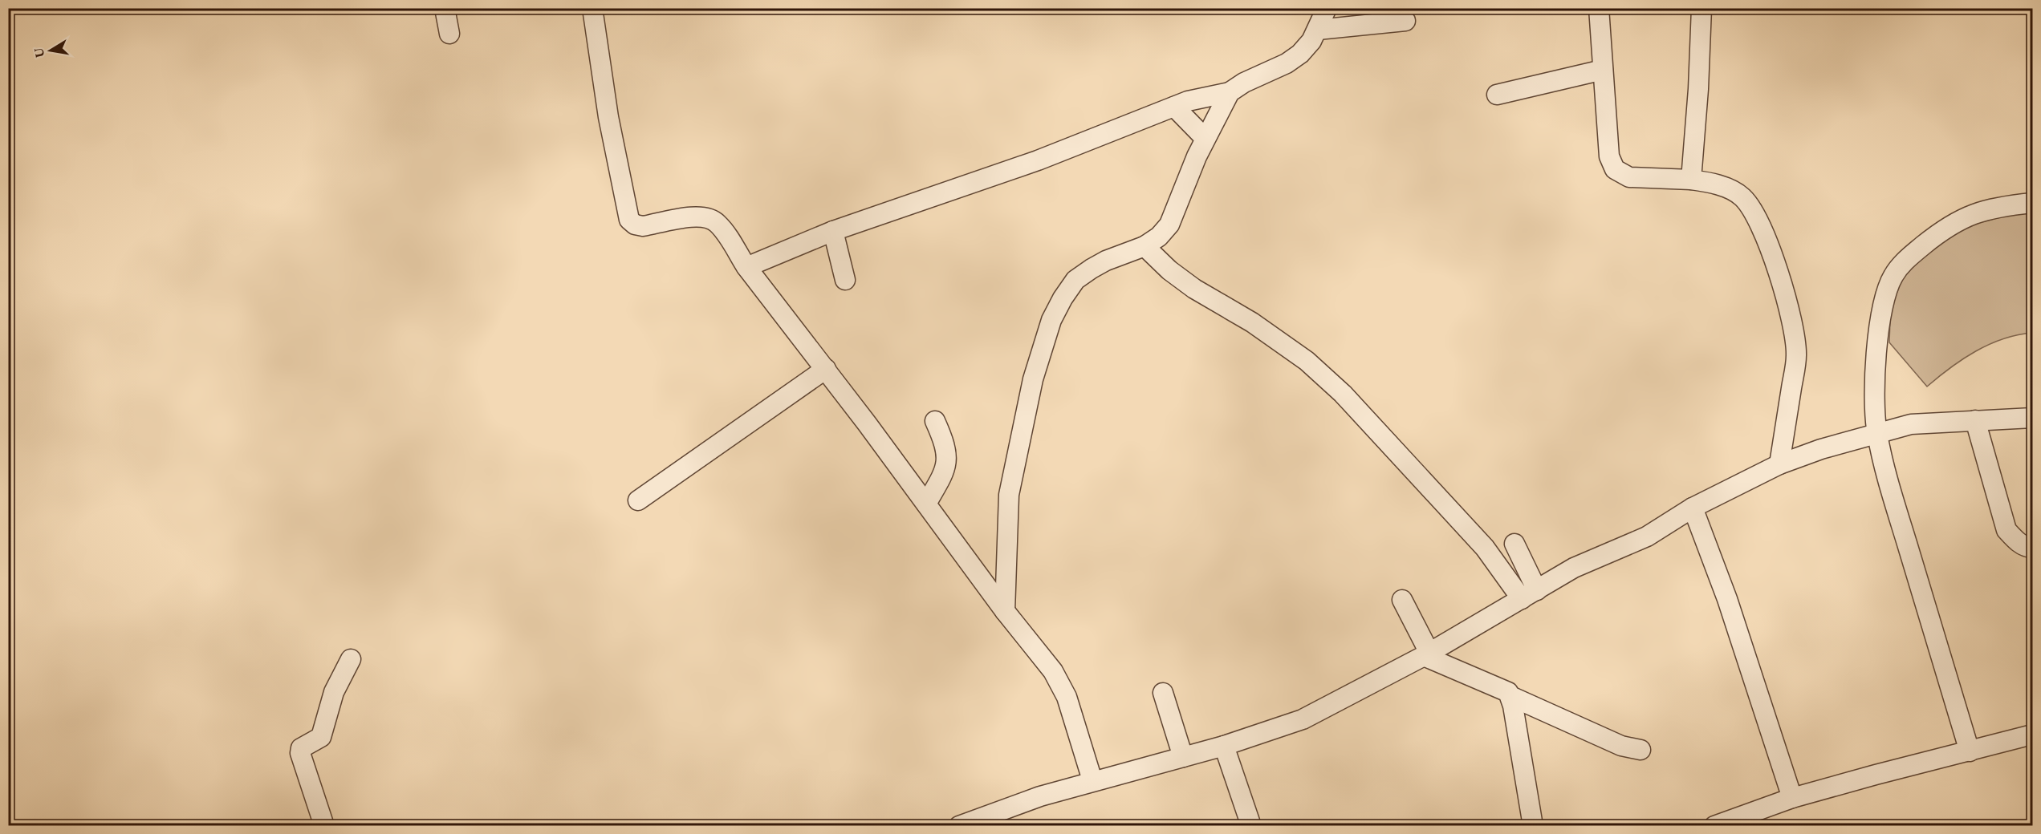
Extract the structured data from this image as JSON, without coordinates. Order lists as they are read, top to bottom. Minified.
{"north":"left"}
